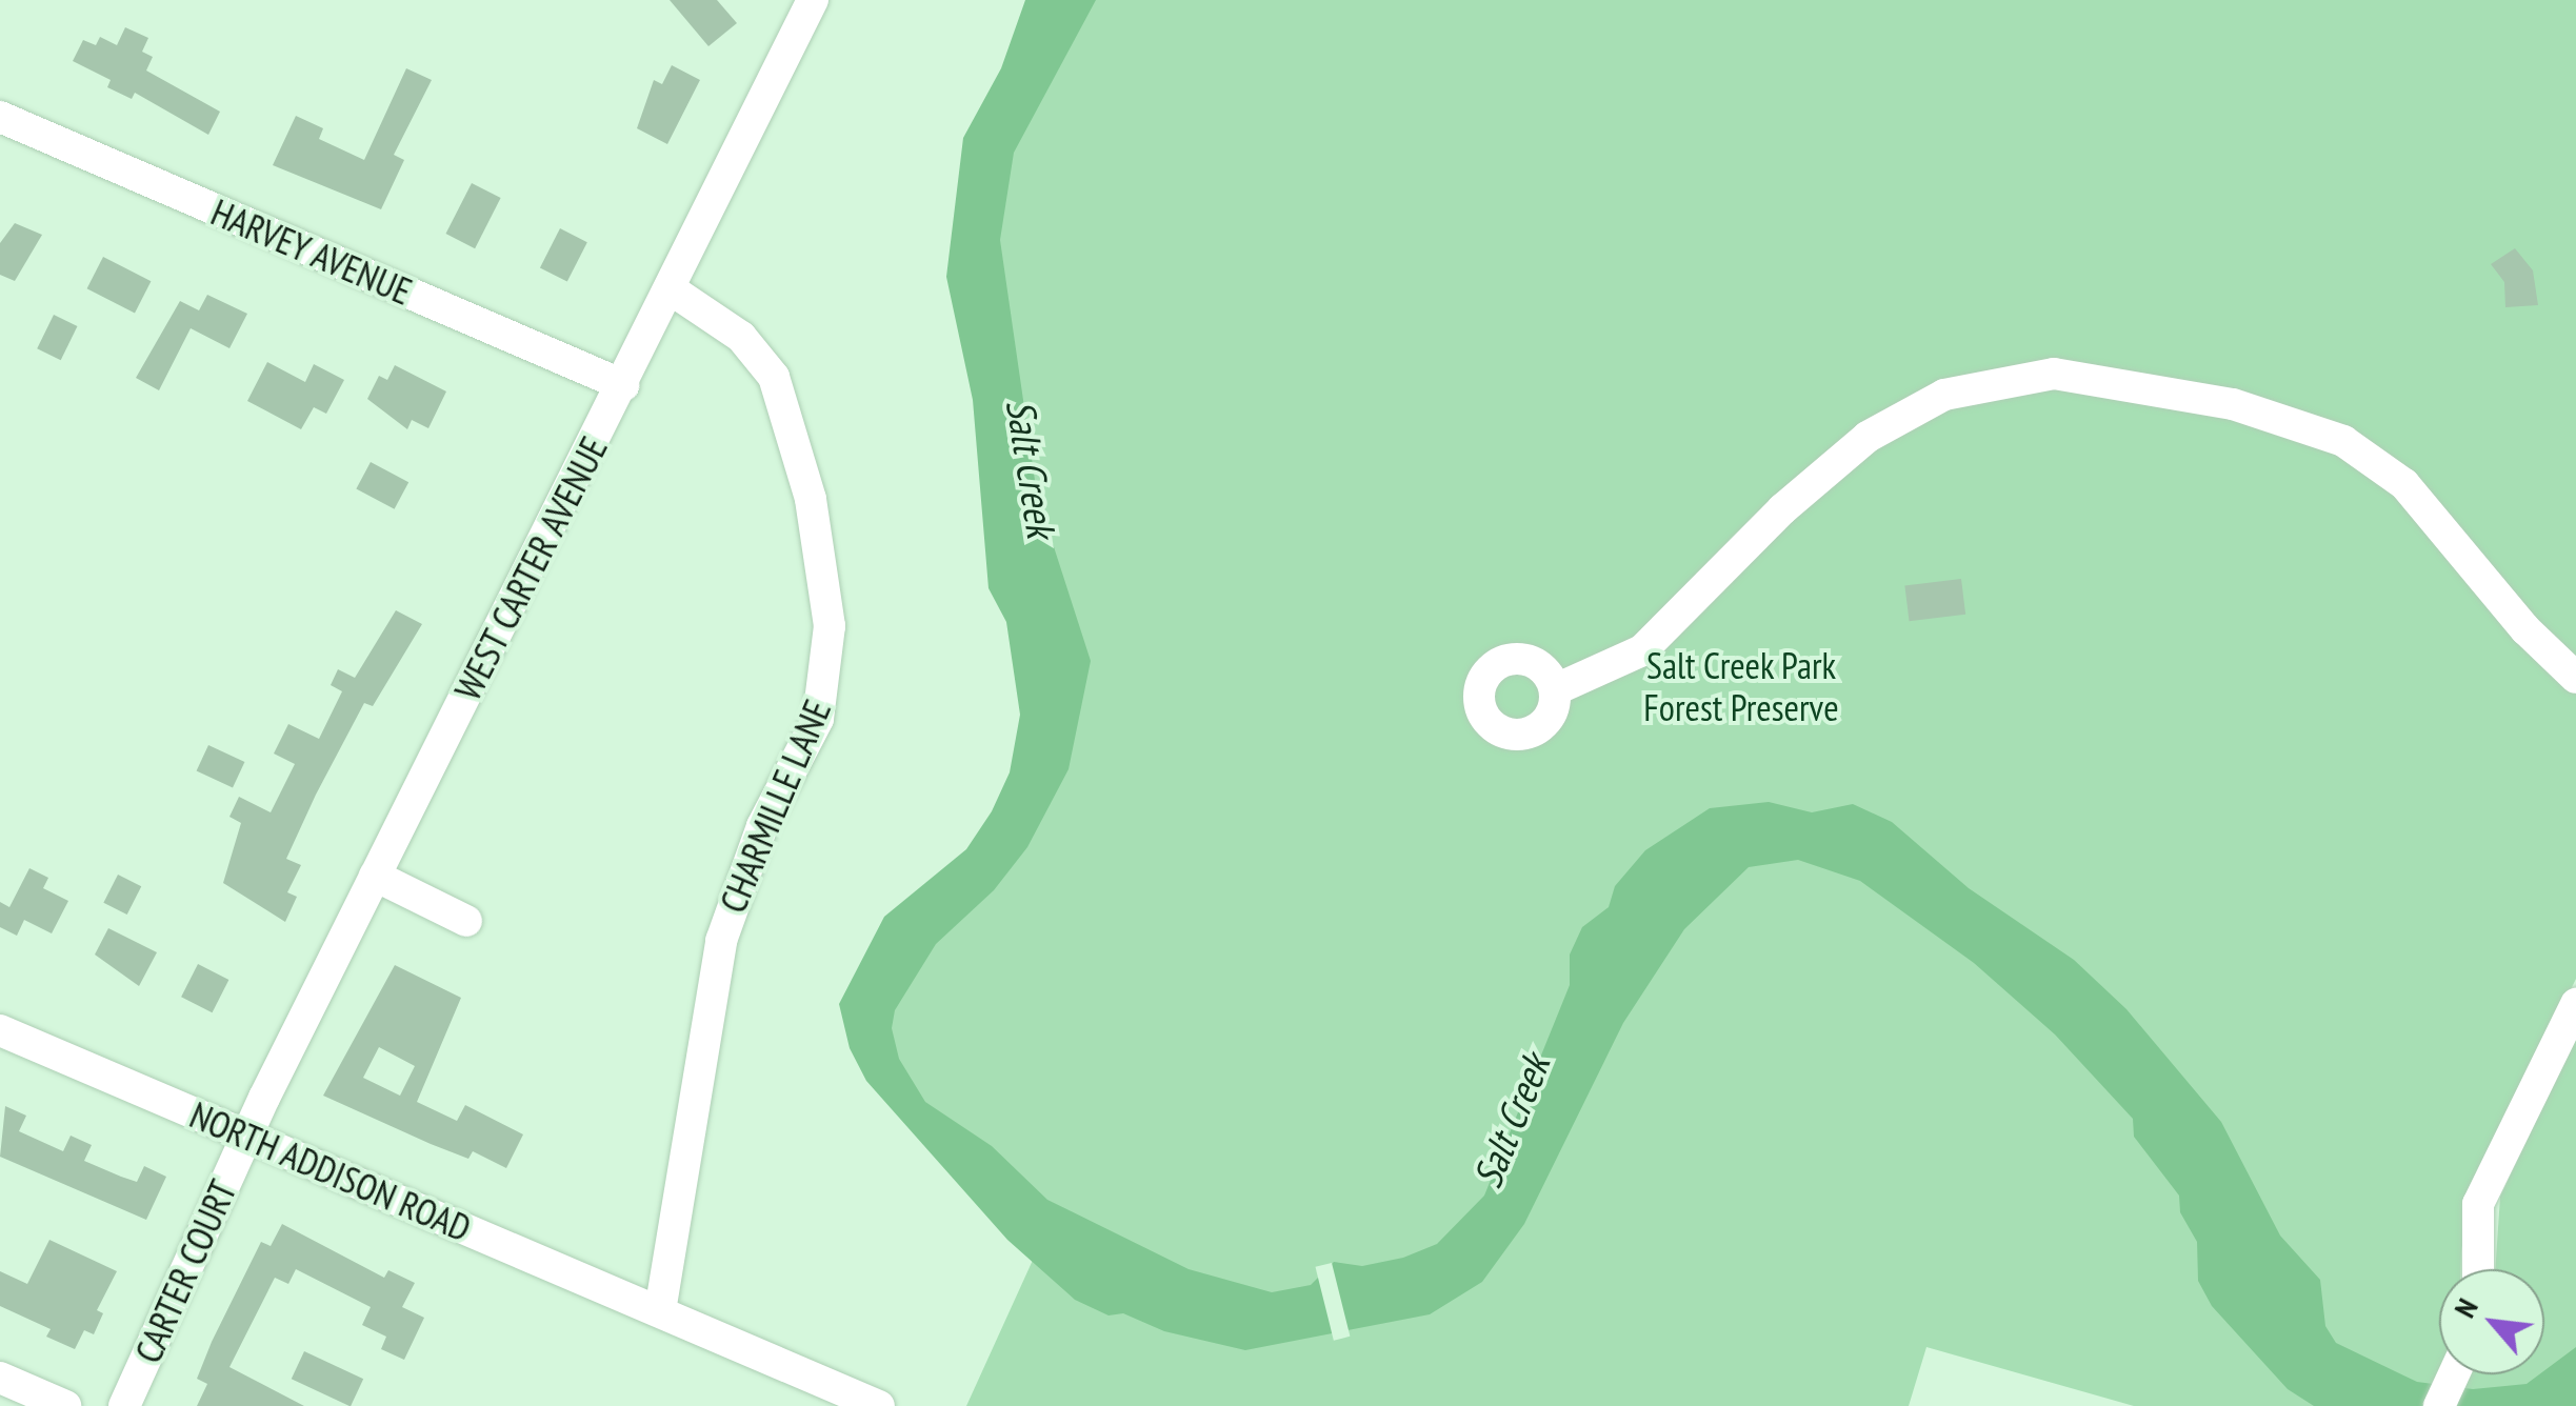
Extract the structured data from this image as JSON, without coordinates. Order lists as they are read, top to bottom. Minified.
{"streets":{"street":["HARVEY AVENUE","WEST CARTER AVENUE","CHARMILLE LANE","NORTH ADDISON ROAD","CARTER COURT"]},"crossings":[["HARVEY AVENUE","WEST CARTER AVENUE"],["WEST CARTER AVENUE","CHARMILLE LANE"],["WEST CARTER AVENUE","NORTH ADDISON ROAD"],["WEST CARTER AVENUE","CARTER COURT"],["CHARMILLE LANE","NORTH ADDISON ROAD"],["NORTH ADDISON ROAD","CARTER COURT"]],"water":["Salt Creek"],"parks":["Salt Creek Park Forest Preserve"],"north":"top left"}
